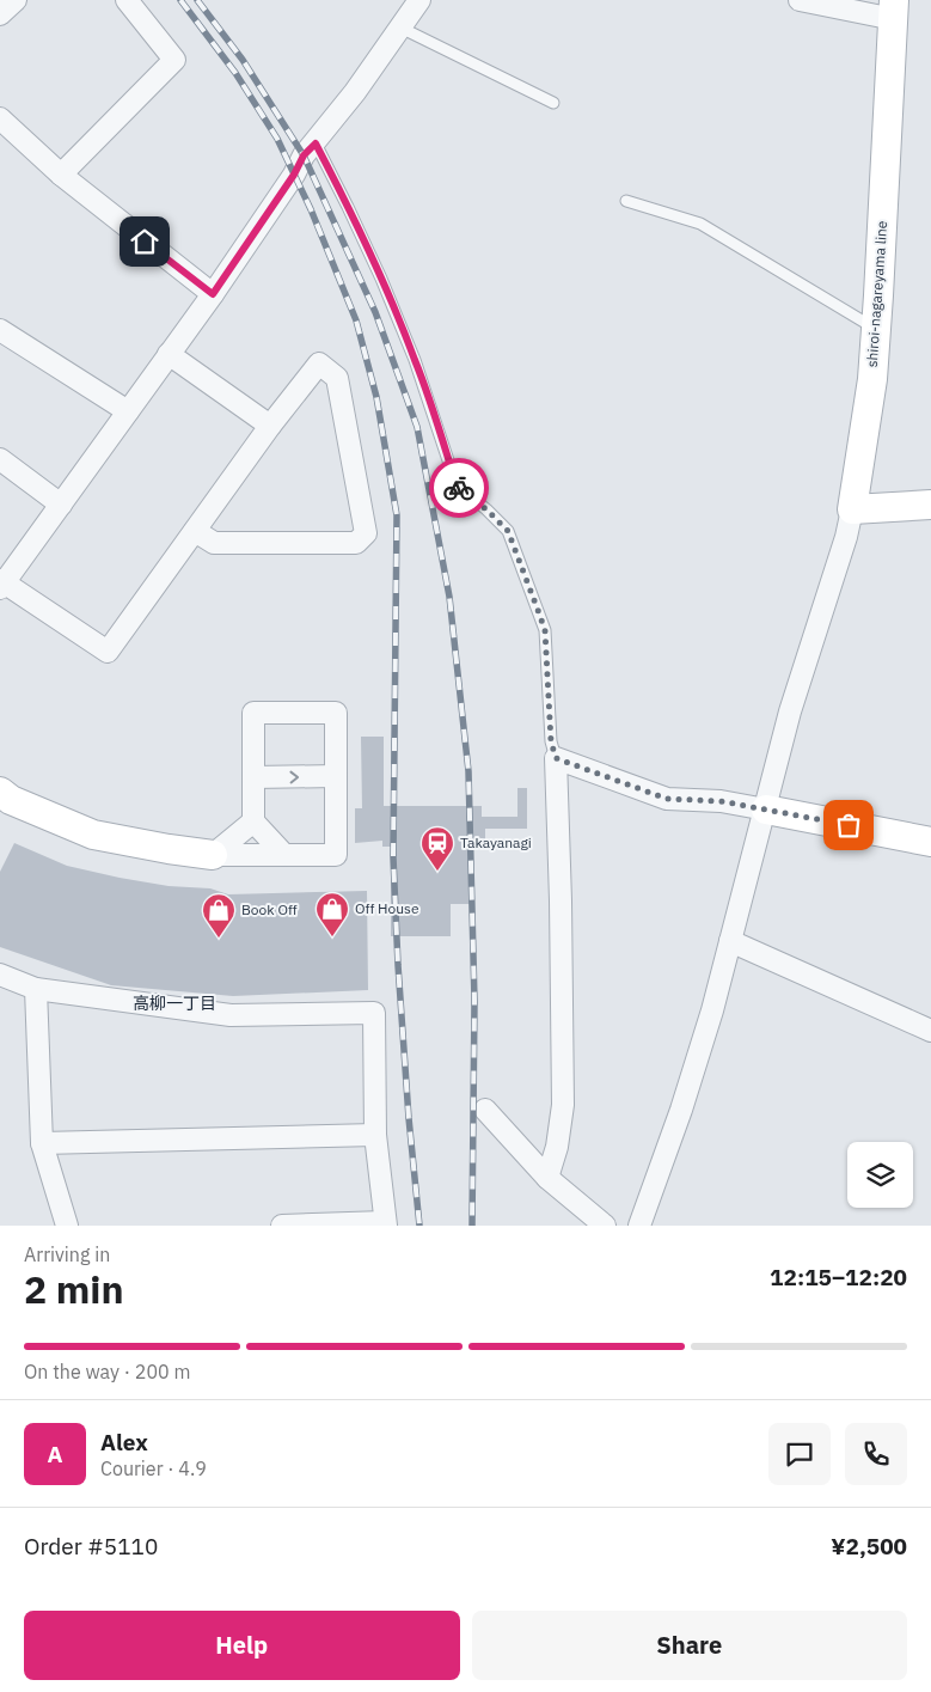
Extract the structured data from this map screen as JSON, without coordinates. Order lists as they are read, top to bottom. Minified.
{"streets":{"main road":["shiroi-nagareyama line"]},"districts":["高柳一丁目"],"places":{"station":["Takayanagi"],"shop":["Off House","Book Off"]},"page":{"heading":["2 min","Arriving in","12:15–12:20"],"panel":["Alex","Courier · 4.9","Order #5110","¥2,500"],"bar":"On the way · 200 m","round":"A","buttons":["Help","Share"]}}
